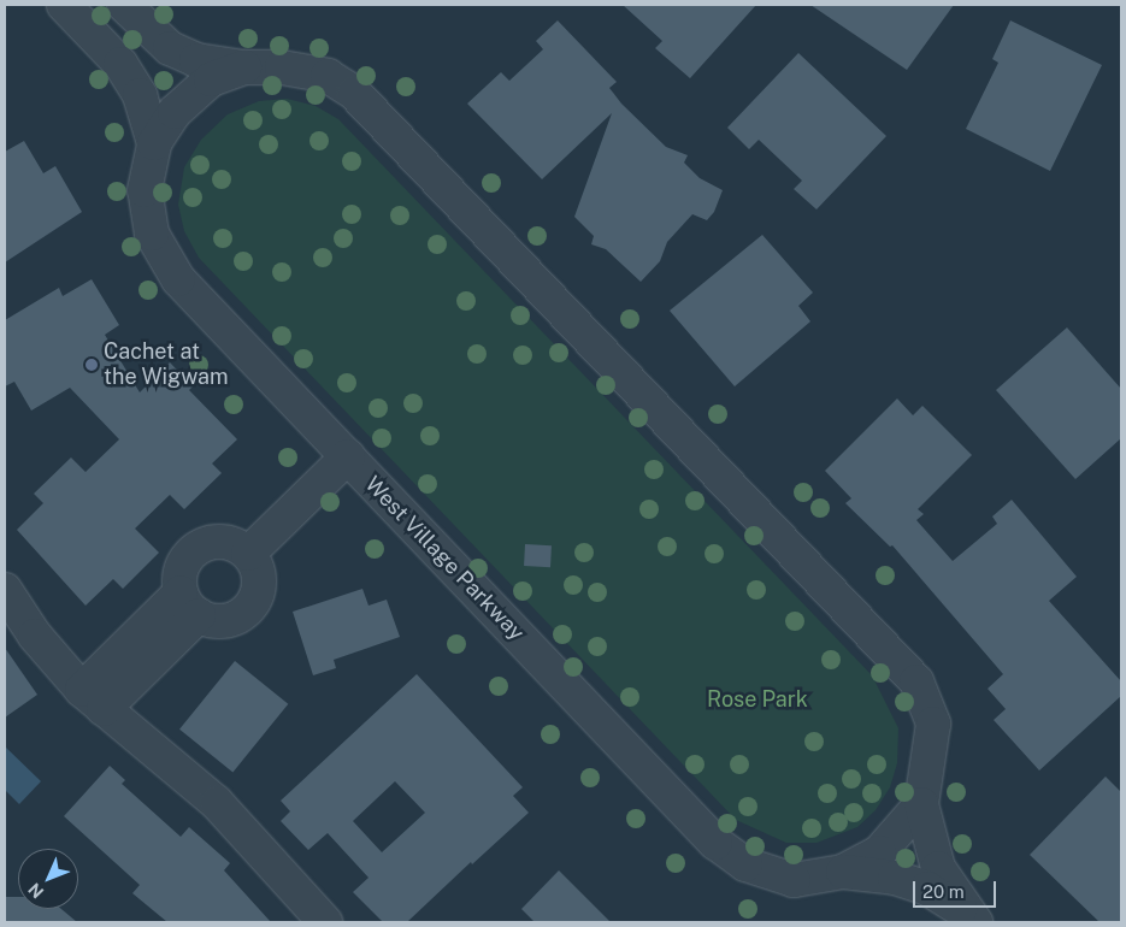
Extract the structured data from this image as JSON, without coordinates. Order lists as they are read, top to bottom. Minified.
{"streets":{"street":["West Village Parkway"]},"parks":["Rose Park"],"places":["Cachet at the Wigwam"],"scale_bar":"20 m","north":"bottom left"}
